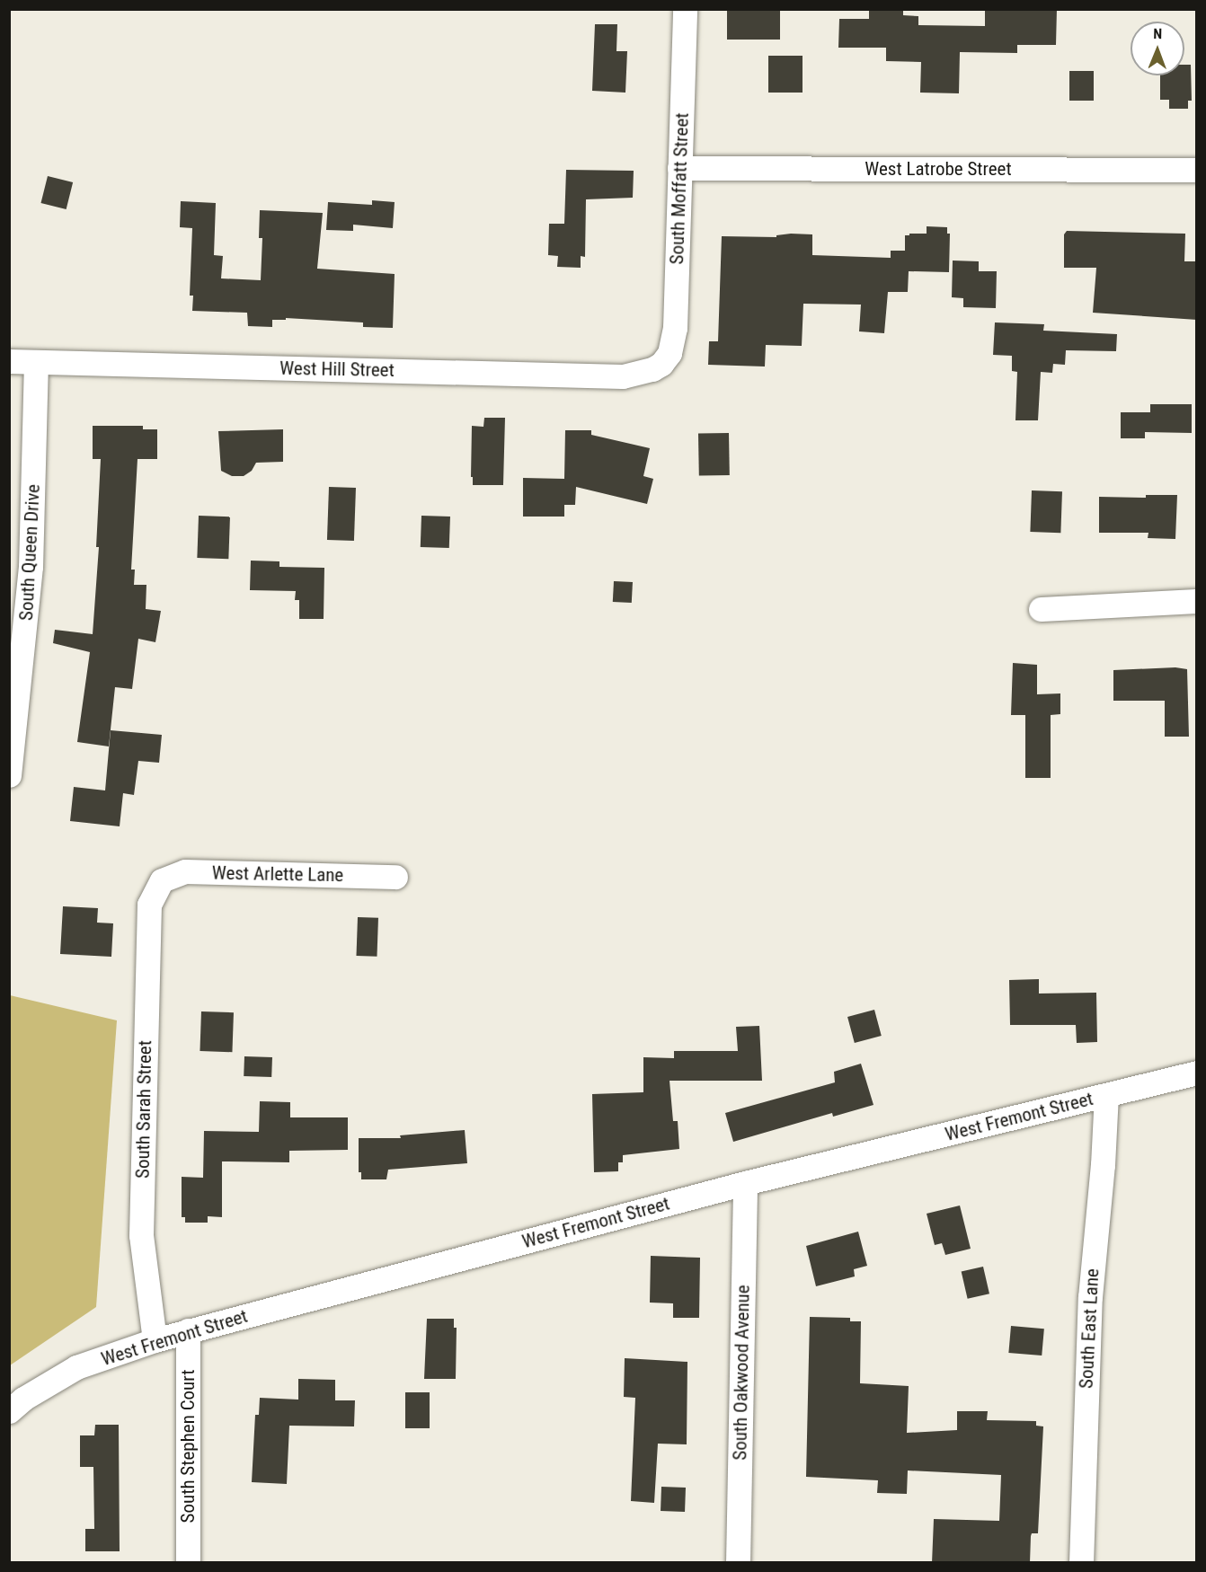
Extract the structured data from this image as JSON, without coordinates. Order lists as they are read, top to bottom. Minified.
{"streets":{"street":["West Latrobe Street","South Moffatt Street","West Hill Street","South Queen Drive","West Arlette Lane","South Sarah Street","West Fremont Street","South East Lane","South Oakwood Avenue","South Stephen Court"]},"crossings":[["West Latrobe Street","South Moffatt Street"],["South Moffatt Street","West Hill Street"],["West Hill Street","South Queen Drive"],["West Arlette Lane","South Sarah Street"],["South Sarah Street","West Fremont Street"],["West Fremont Street","South East Lane"],["West Fremont Street","South Oakwood Avenue"],["West Fremont Street","South Stephen Court"]],"north":"top"}
